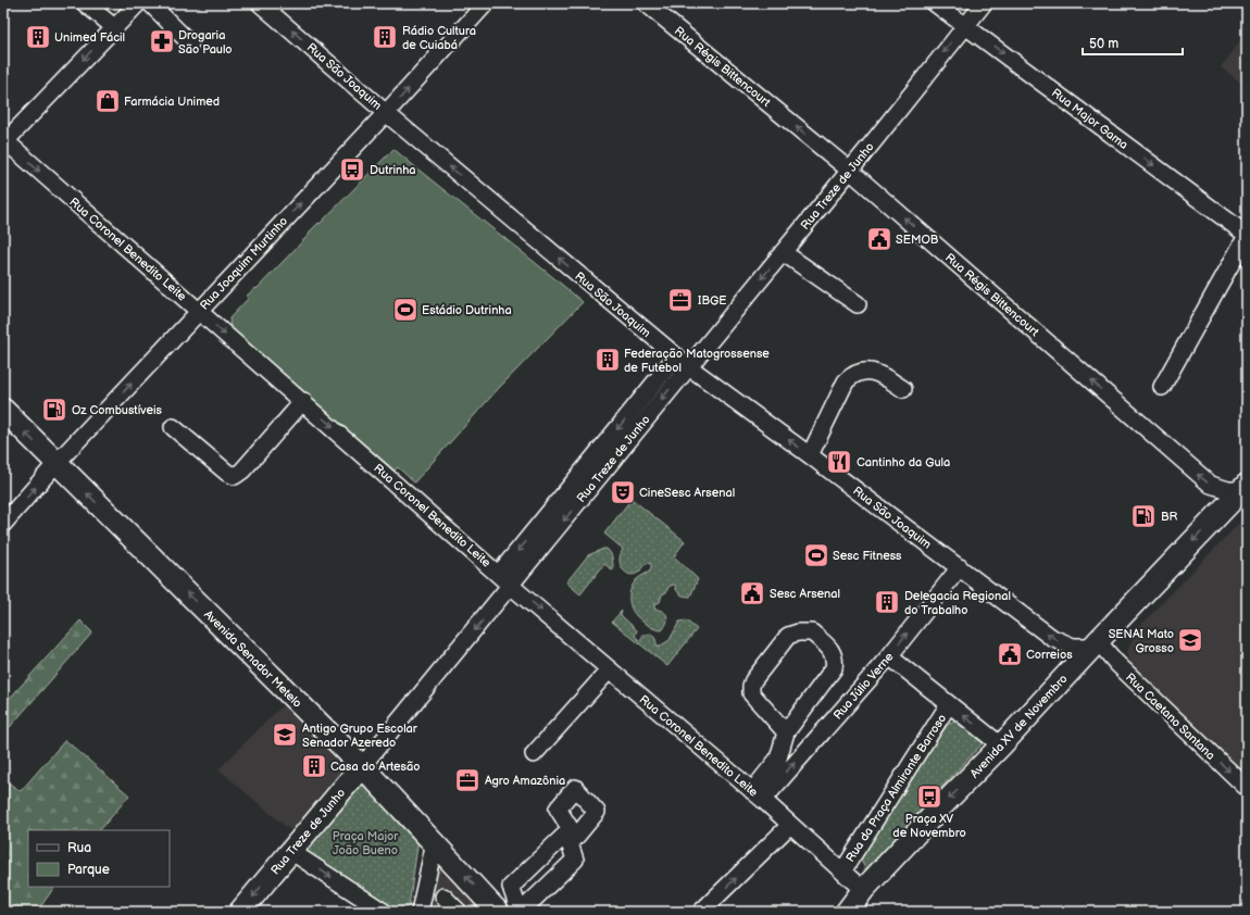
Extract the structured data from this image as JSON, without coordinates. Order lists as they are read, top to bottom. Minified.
{"streets":{"main road":["Rua Treze de Junho","Avenida Senador Metelo","Avenida XV de Novembro"],"street":["Rua Régis Bittencourt","Rua São Joaquim","Rua Major Gama","Rua Coronel Benedito Leite","Rua Joaquim Murtinho","Rua Júlio Verne","Rua Caetano Santana","Rua da Praça Almirante Barroso"]},"crossings":[["Rua Régis Bittencourt","Rua Treze de Junho"],["Rua Régis Bittencourt","Avenida XV de Novembro"],["Rua São Joaquim","Rua Treze de Junho"],["Rua São Joaquim","Rua Joaquim Murtinho"],["Rua São Joaquim","Rua Júlio Verne"],["Rua São Joaquim","Rua Caetano Santana"],["Rua São Joaquim","Avenida XV de Novembro"],["Rua Major Gama","Rua Treze de Junho"],["Rua Treze de Junho","Rua Coronel Benedito Leite"],["Rua Treze de Junho","Avenida Senador Metelo"],["Rua Coronel Benedito Leite","Rua Joaquim Murtinho"],["Rua Coronel Benedito Leite","Rua Júlio Verne"],["Rua Coronel Benedito Leite","Avenida XV de Novembro"],["Rua Coronel Benedito Leite","Rua da Praça Almirante Barroso"],["Rua Joaquim Murtinho","Avenida Senador Metelo"],["Rua Caetano Santana","Avenida XV de Novembro"]],"one_way":["Rua Régis Bittencourt","Rua São Joaquim","Rua Major Gama","Rua Treze de Junho","Rua Coronel Benedito Leite","Rua Joaquim Murtinho","Avenida Senador Metelo","Rua Júlio Verne","Rua Caetano Santana","Avenida XV de Novembro"],"parks":["Praça Major João Bueno"],"places":{"building":["Unimed Fácil","Rádio Cultura de Cuiabá","Federação Matogrossense de Futebol","Delegacia Regional do Trabalho","Casa do Artesão"],"pharmacy":["Drogaria São Paulo"],"shop":["Farmácia Unimed"],"bus stop":["Dutrinha","Praça XV de Novembro"],"public building":["SEMOB","Sesc Arsenal","Correios"],"office":["IBGE","Agro Amazônia"],"sports":["Estádio Dutrinha","Sesc Fitness"],"fuel station":["Oz Combustíveis","BR"],"restaurant":["Cantinho da Gula"],"theatre":["CineSesc Arsenal"],"school or university":["SENAI Mato Grosso","Antigo Grupo Escolar Senador Azeredo"]},"legend":["Rua","Parque"],"scale_bar":"50 m"}
